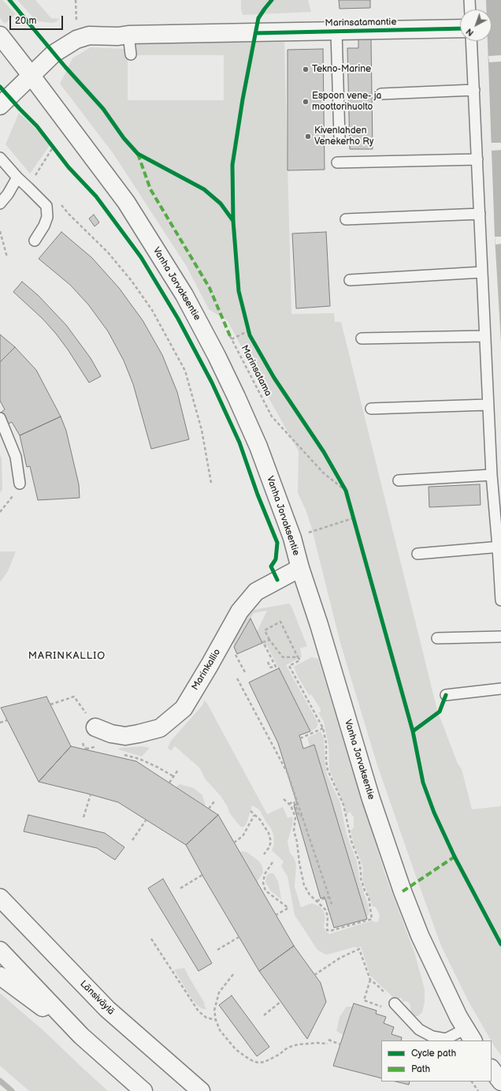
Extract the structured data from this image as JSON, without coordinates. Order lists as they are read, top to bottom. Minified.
{"streets":{"main road":["Marinsatamantie","Vanha Jorvaksentie","Marinkallio","Länsiväylä"],"cycle path":["Marinsatama"]},"crossings":[["Marinsatamantie","Vanha Jorvaksentie"],["Vanha Jorvaksentie","Marinkallio"]],"districts":["MARINKALLIO"],"places":["Tekno-Marine","Espoon vene- ja moottorihuolto","Kivenlahden Venekerho Ry"],"legend":["Cycle path","Path"],"scale_bar":"20 m","north":"bottom left"}
